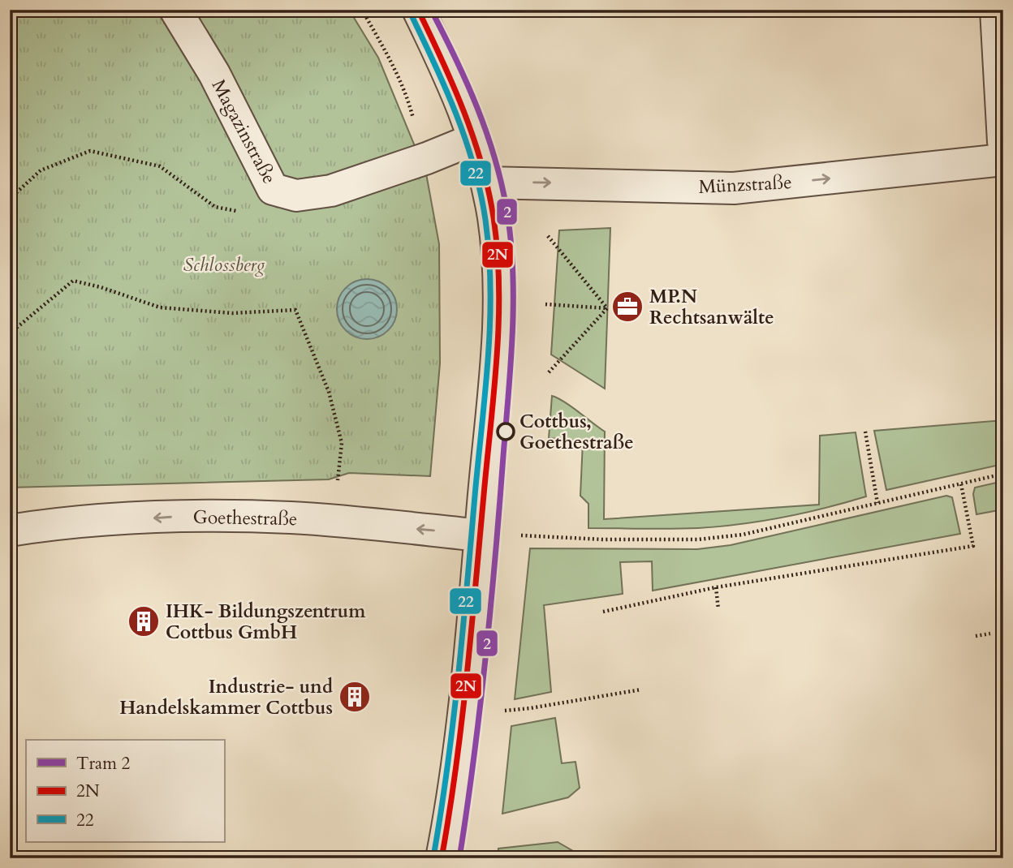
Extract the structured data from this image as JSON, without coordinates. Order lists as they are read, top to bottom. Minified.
{"streets":{"street":["Magazinstraße","Münzstraße","Goethestraße"]},"one_way":["Münzstraße","Goethestraße"],"parks":["Schlossberg"],"places":{"office":["MP.N Rechtsanwälte"],"other":["Cottbus, Goethestraße"],"building":["IHK- Bildungszentrum Cottbus GmbH","Industrie- und Handelskammer Cottbus"]},"lines":["tram line 2","transit line 2N","transit line 22"],"legend":["Tram 2","2N","22"]}
